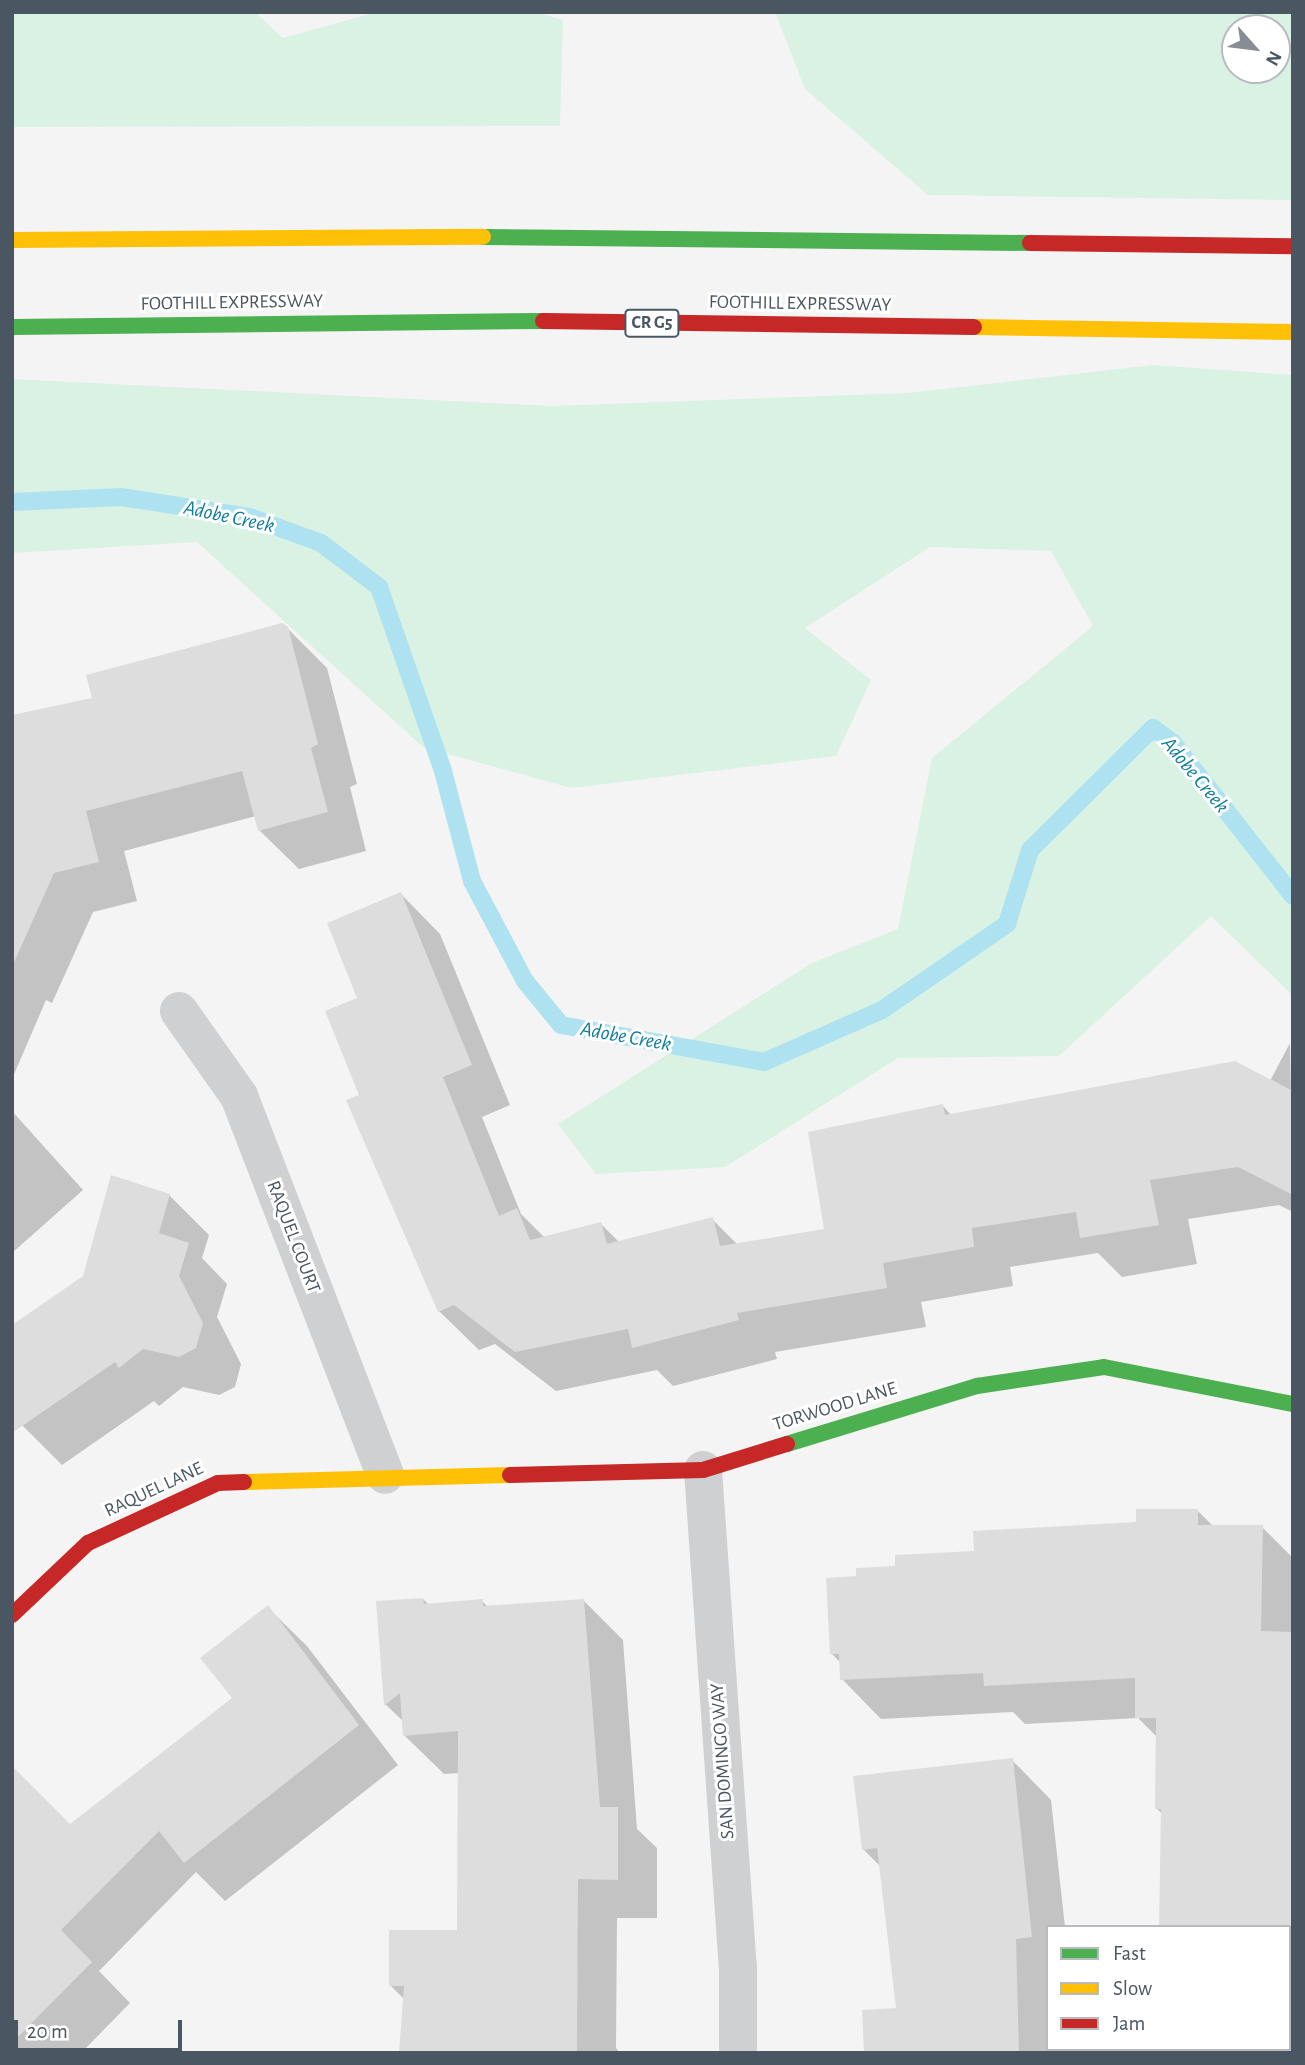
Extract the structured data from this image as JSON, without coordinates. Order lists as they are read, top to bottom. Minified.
{"streets":{"main road":["FOOTHILL EXPRESSWAY","CR G5","TORWOOD LANE","RAQUEL LANE"],"street":["RAQUEL COURT","SAN DOMINGO WAY"]},"crossings":[["RAQUEL COURT","TORWOOD LANE"],["RAQUEL COURT","RAQUEL LANE"],["TORWOOD LANE","RAQUEL LANE"],["TORWOOD LANE","SAN DOMINGO WAY"]],"water":["Adobe Creek"],"legend":["Fast","Slow","Jam"],"scale_bar":"20 m","north":"bottom right"}
